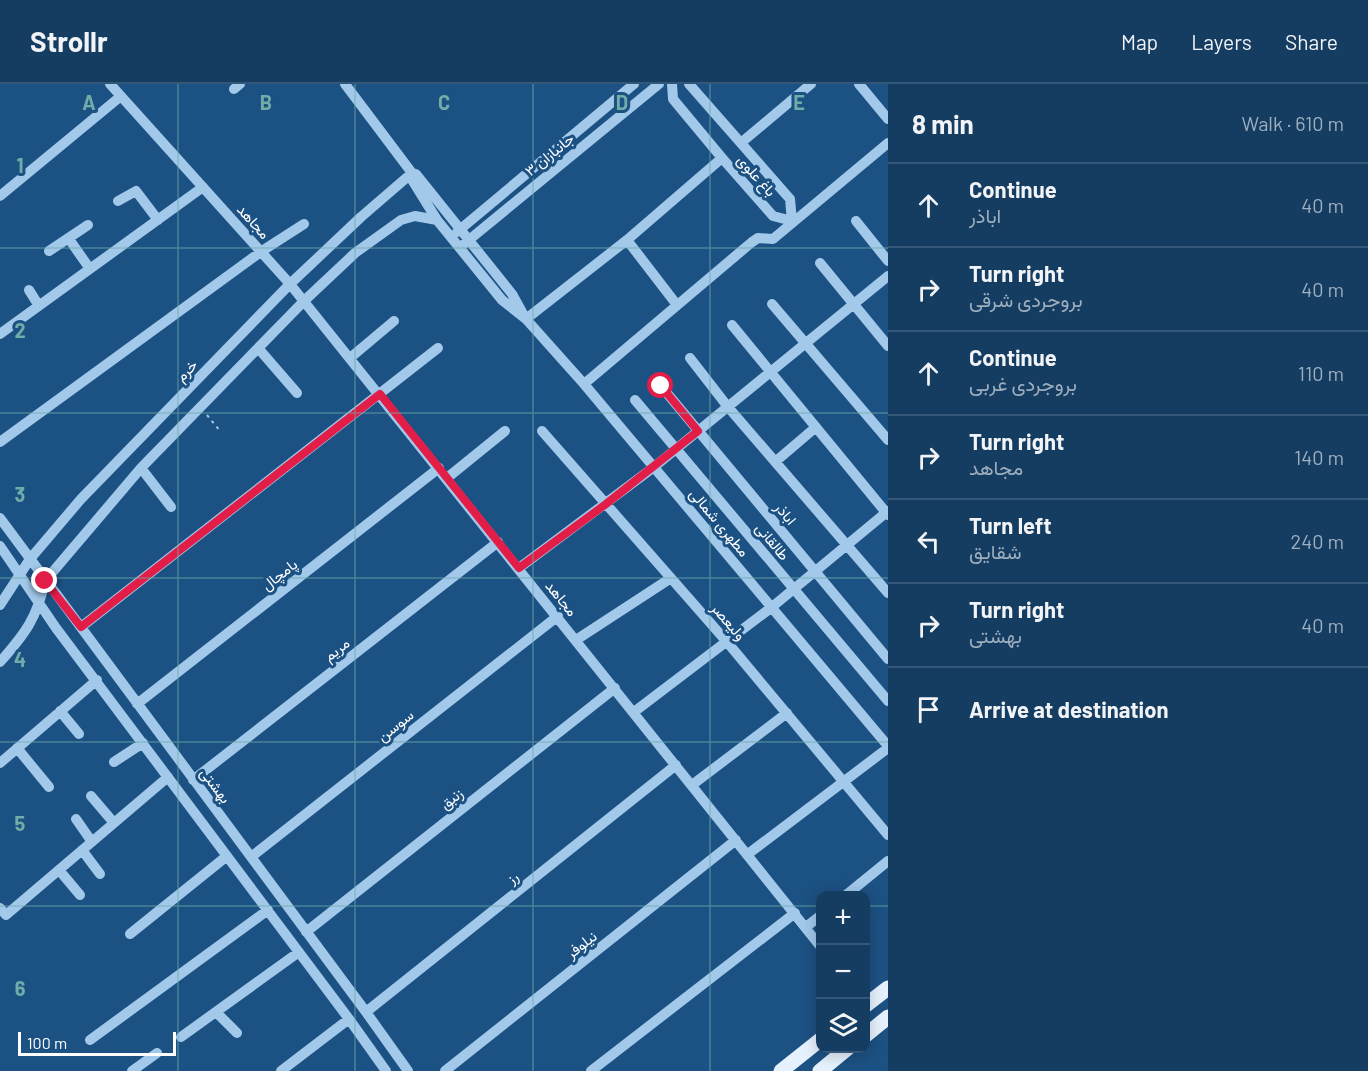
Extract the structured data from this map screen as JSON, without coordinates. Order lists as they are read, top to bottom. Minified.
{"streets":{"street":["جانبازان ۳","باغ علوی","مجاهد","خرم","اباذر","مطهری شمالی","طالقانی","پامچال","ولیعصر","مریم","سوسن","بهشتی","زنبق","رز","نیلوفر"]},"crossings":[["جانبازان ۳","مطهری شمالی"],["مجاهد","خرم"],["مجاهد","پامچال"],["مجاهد","مریم"],["مجاهد","سوسن"],["مجاهد","زنبق"],["مجاهد","رز"],["مجاهد","نیلوفر"],["خرم","مطهری شمالی"],["خرم","بهشتی"],["پامچال","بهشتی"],["مریم","بهشتی"],["سوسن","بهشتی"],["بهشتی","زنبق"],["بهشتی","رز"]],"scale_bar":"100 m","page":{"header":"Strollr","nav":["Map","Layers","Share"],"heading":["8 min","Walk · 610 m"],"list":[["Continue","اباذر","40 m"],["Turn right","بروجردی شرقی","40 m"],["Continue","بروجردی غربی","110 m"],["Turn right","مجاهد","140 m"],["Turn left","شقایق","240 m"],["Turn right","بهشتی","40 m"],"Arrive at destination"],"map_buttons":["+","−"],"scale":"100 m"},"grid":{"columns":["A","B","C","D","E"],"rows":["1","2","3","4","5","6"]}}
